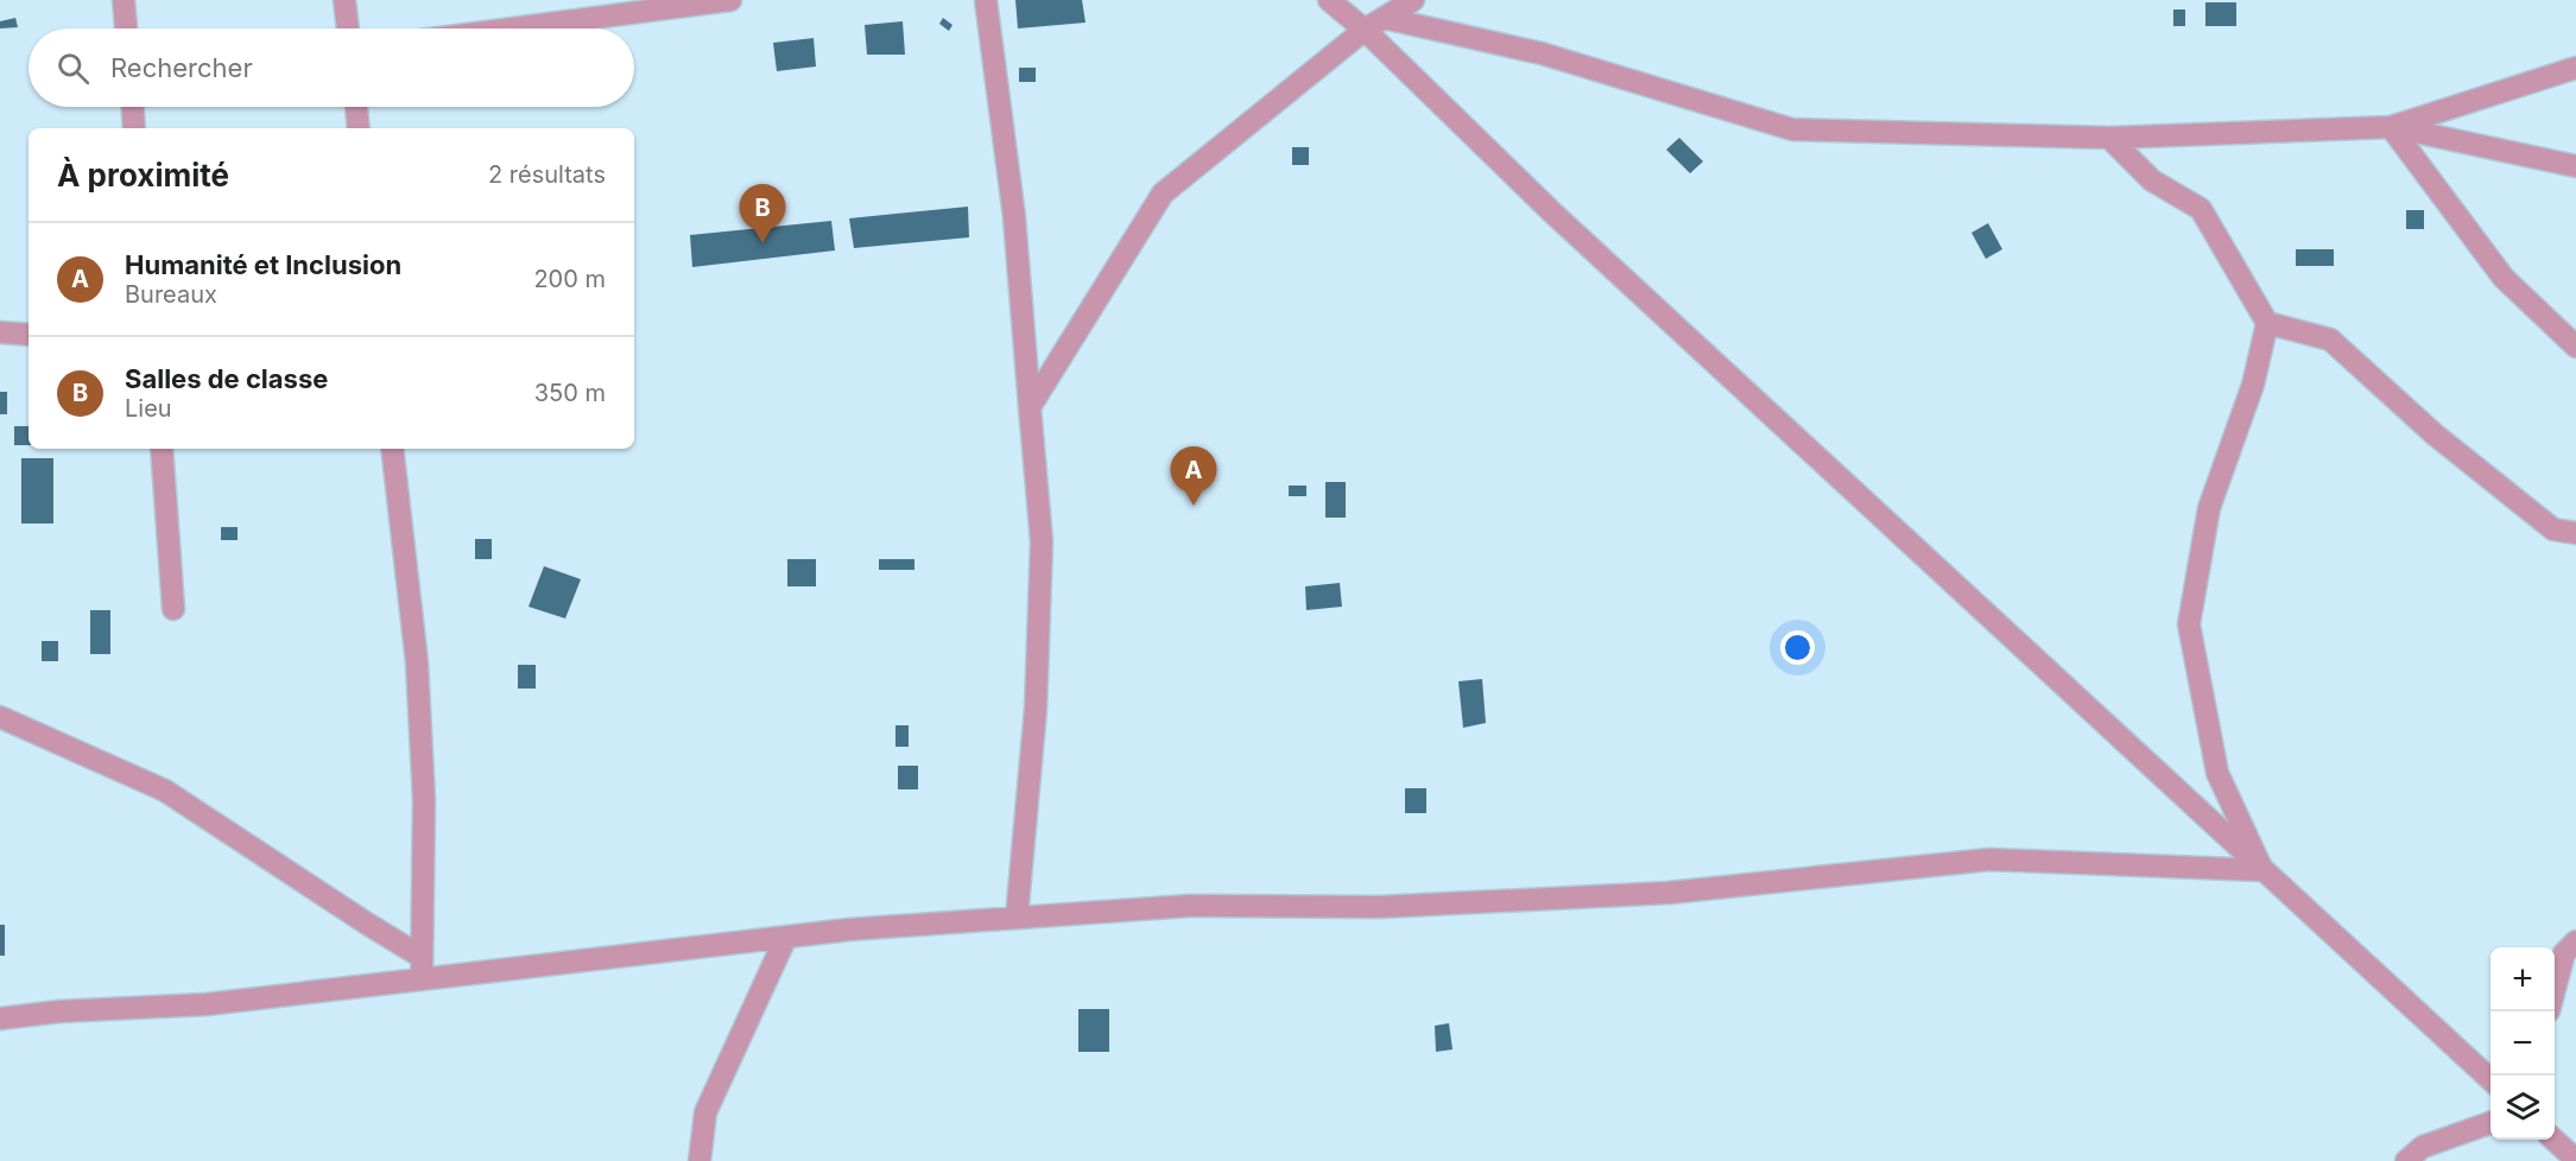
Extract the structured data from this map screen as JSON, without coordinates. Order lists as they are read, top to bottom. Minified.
{"page":{"search":"Rechercher","heading":["À proximité","2 résultats"],"pins":["B","A"],"list":[{"mark":"A","name":"Humanité et Inclusion","note":"Bureaux","value":"200 m"},{"mark":"B","name":"Salles de classe","note":"Lieu","value":"350 m"}],"map_buttons":["+","−"]}}
